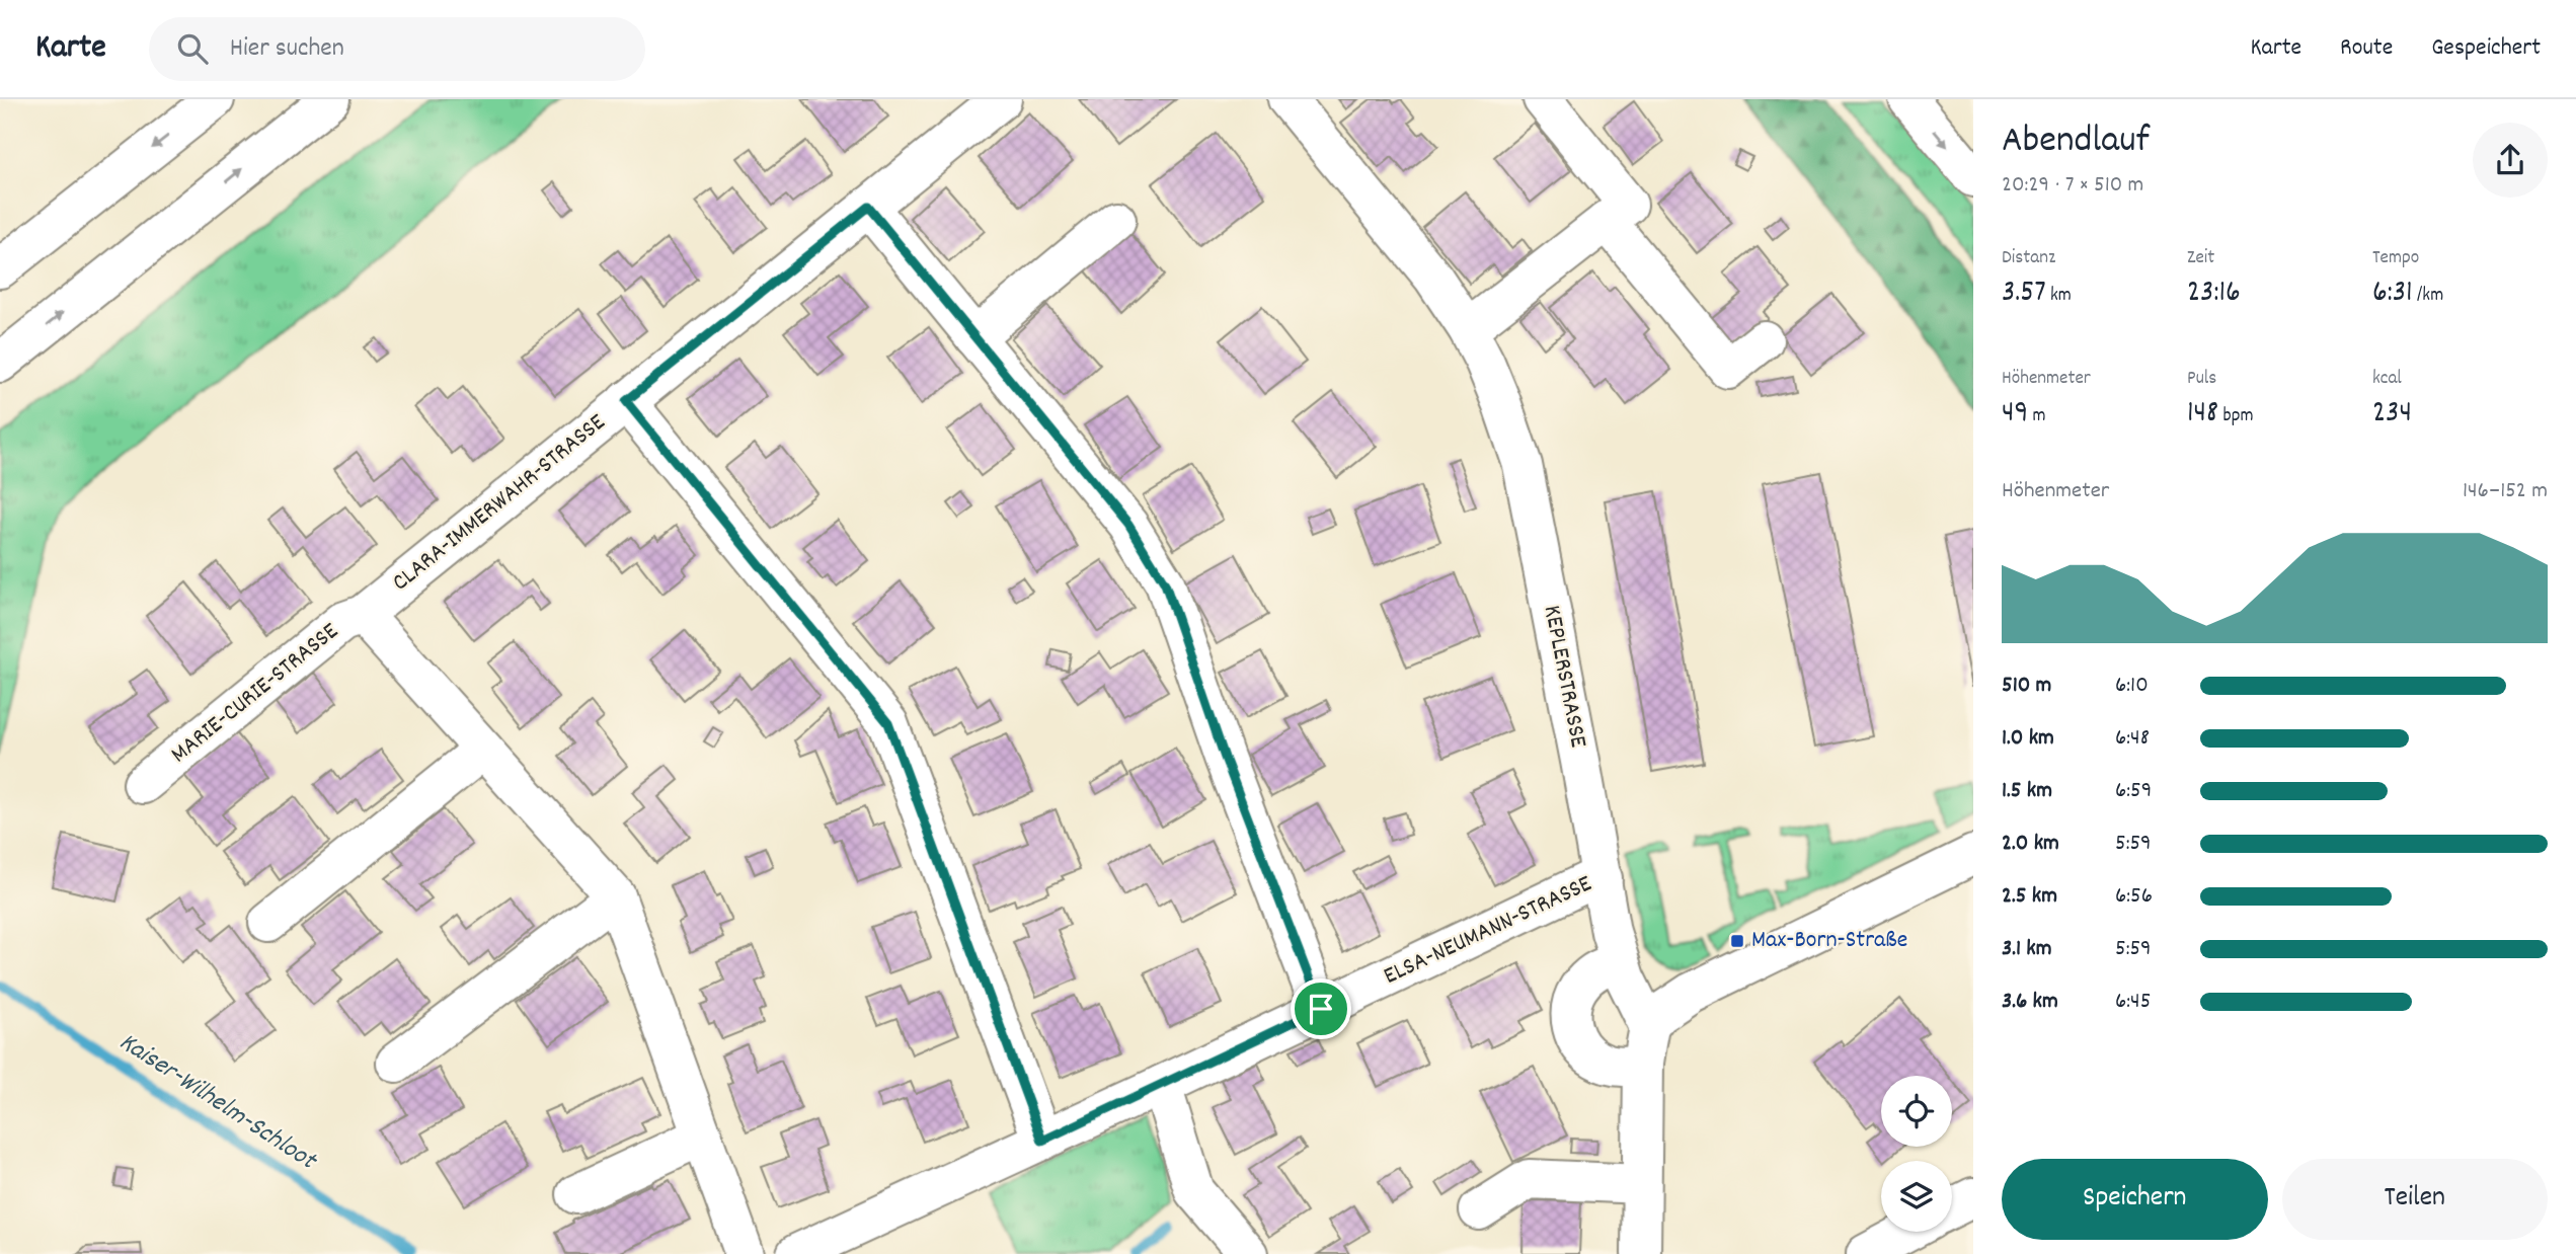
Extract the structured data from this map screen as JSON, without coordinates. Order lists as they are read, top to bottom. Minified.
{"streets":{"main road":["CLARA-IMMERWAHR-STRASSE","KEPLERSTRASSE","MARIE-CURIE-STRASSE","ELSA-NEUMANN-STRASSE"]},"crossings":[["CLARA-IMMERWAHR-STRASSE","MARIE-CURIE-STRASSE"],["KEPLERSTRASSE","ELSA-NEUMANN-STRASSE"]],"water":["Kaiser-Wilhelm-Schloot"],"places":{"transit":["Max-Born-Straße"]},"page":{"header":"Karte","search":"Hier suchen","nav":["Karte","Route","Gespeichert"],"heading":["Abendlauf","20:29 · 7 × 510 m"],"stats":[["Distanz","3.57 km"],["Zeit","23:16"],["Tempo","6:31 /km"],["Höhenmeter","49 m"],["Puls","148 bpm"],["kcal","234"]],"chart":["Höhenmeter","146–152 m"],"list":[{"name":"510 m","note":"6:10"},{"name":"1.0 km","note":"6:48"},{"name":"1.5 km","note":"6:59"},{"name":"2.0 km","note":"5:59"},{"name":"2.5 km","note":"6:56"},{"name":"3.1 km","note":"5:59"},{"name":"3.6 km","note":"6:45"}],"buttons":["Speichern","Teilen"]}}
